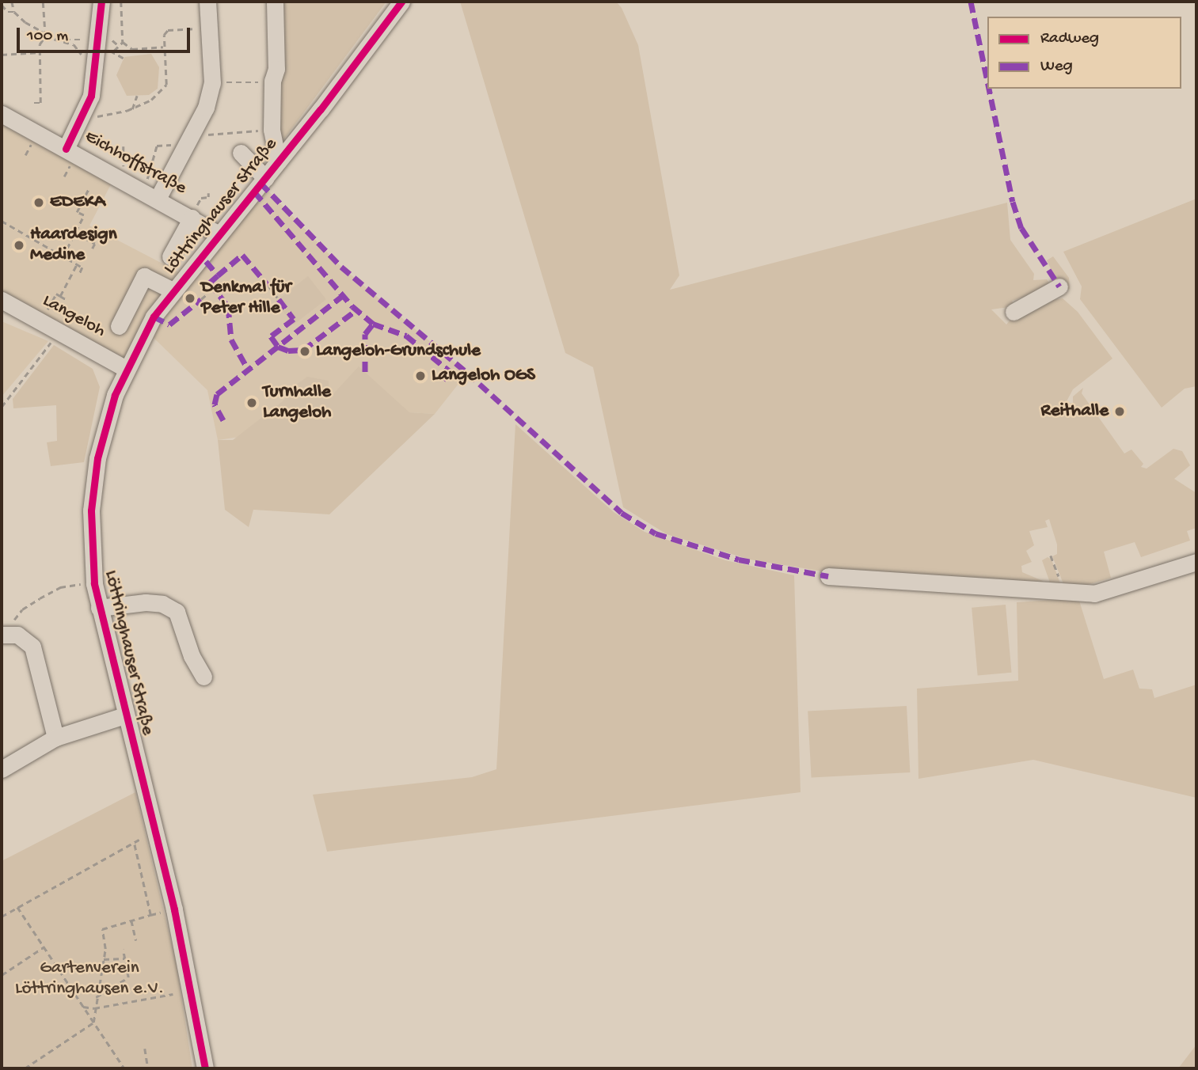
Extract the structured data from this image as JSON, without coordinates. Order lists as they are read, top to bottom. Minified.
{"streets":{"street":["Eichhoffstraße","Löttringhauser Straße","Langeloh"]},"crossings":[["Eichhoffstraße","Löttringhauser Straße"],["Löttringhauser Straße","Langeloh"]],"parks":["Gartenverein Löttringhausen e.V."],"places":["EDEKA","Haardesign Medine","Denkmal für Peter Hille","Langeloh-Grundschule","Langeloh OGS","Turnhalle Langeloh","Reithalle"],"legend":["Radweg","Weg"],"scale_bar":"100 m"}
